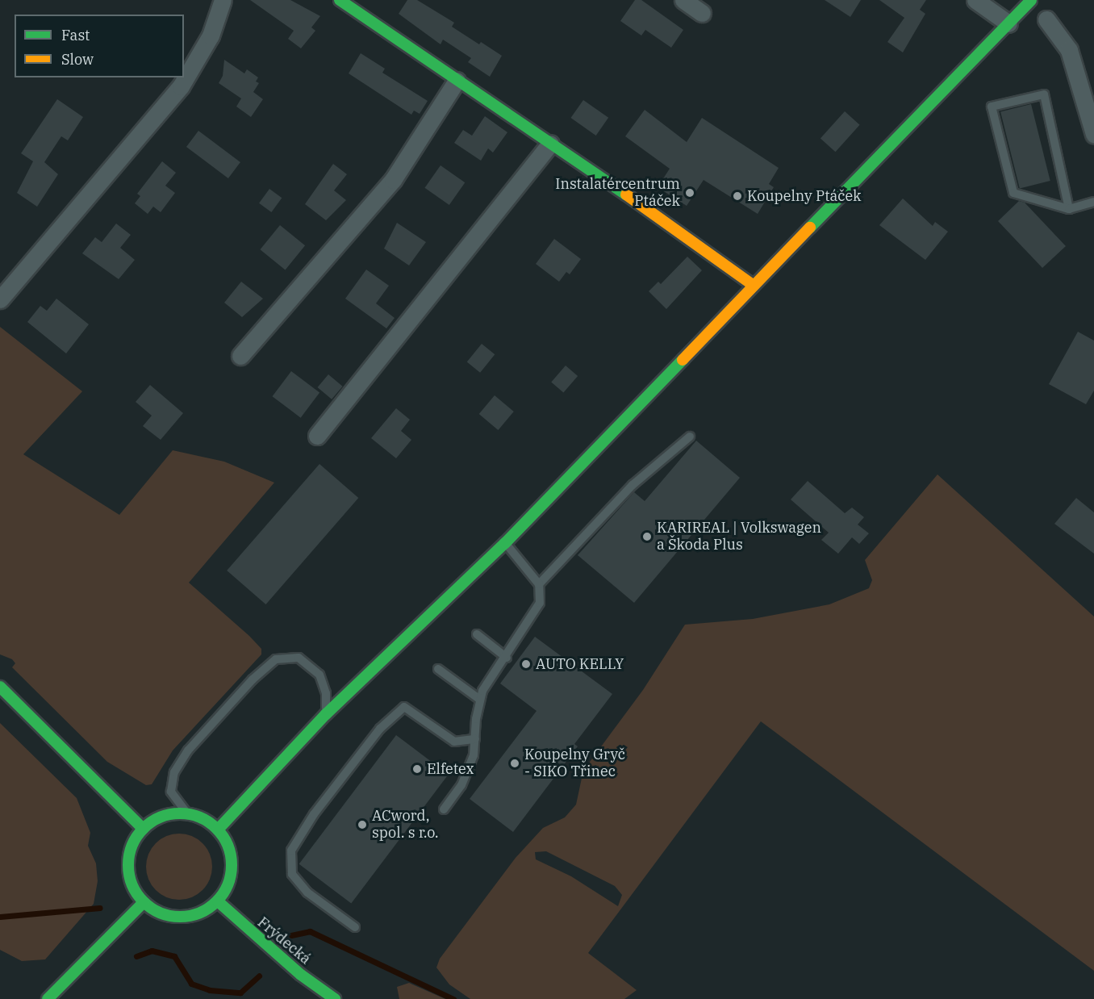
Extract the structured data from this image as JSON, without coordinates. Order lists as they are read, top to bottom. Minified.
{"streets":{"main road":["Frýdecká"]},"places":["Instalatércentrum Ptáček","Koupelny Ptáček","KARIREAL | Volkswagen a Škoda Plus","AUTO KELLY","Koupelny Gryč - SIKO Třinec","Elfetex","ACword, spol. s r.o."],"legend":["Fast","Slow"]}
